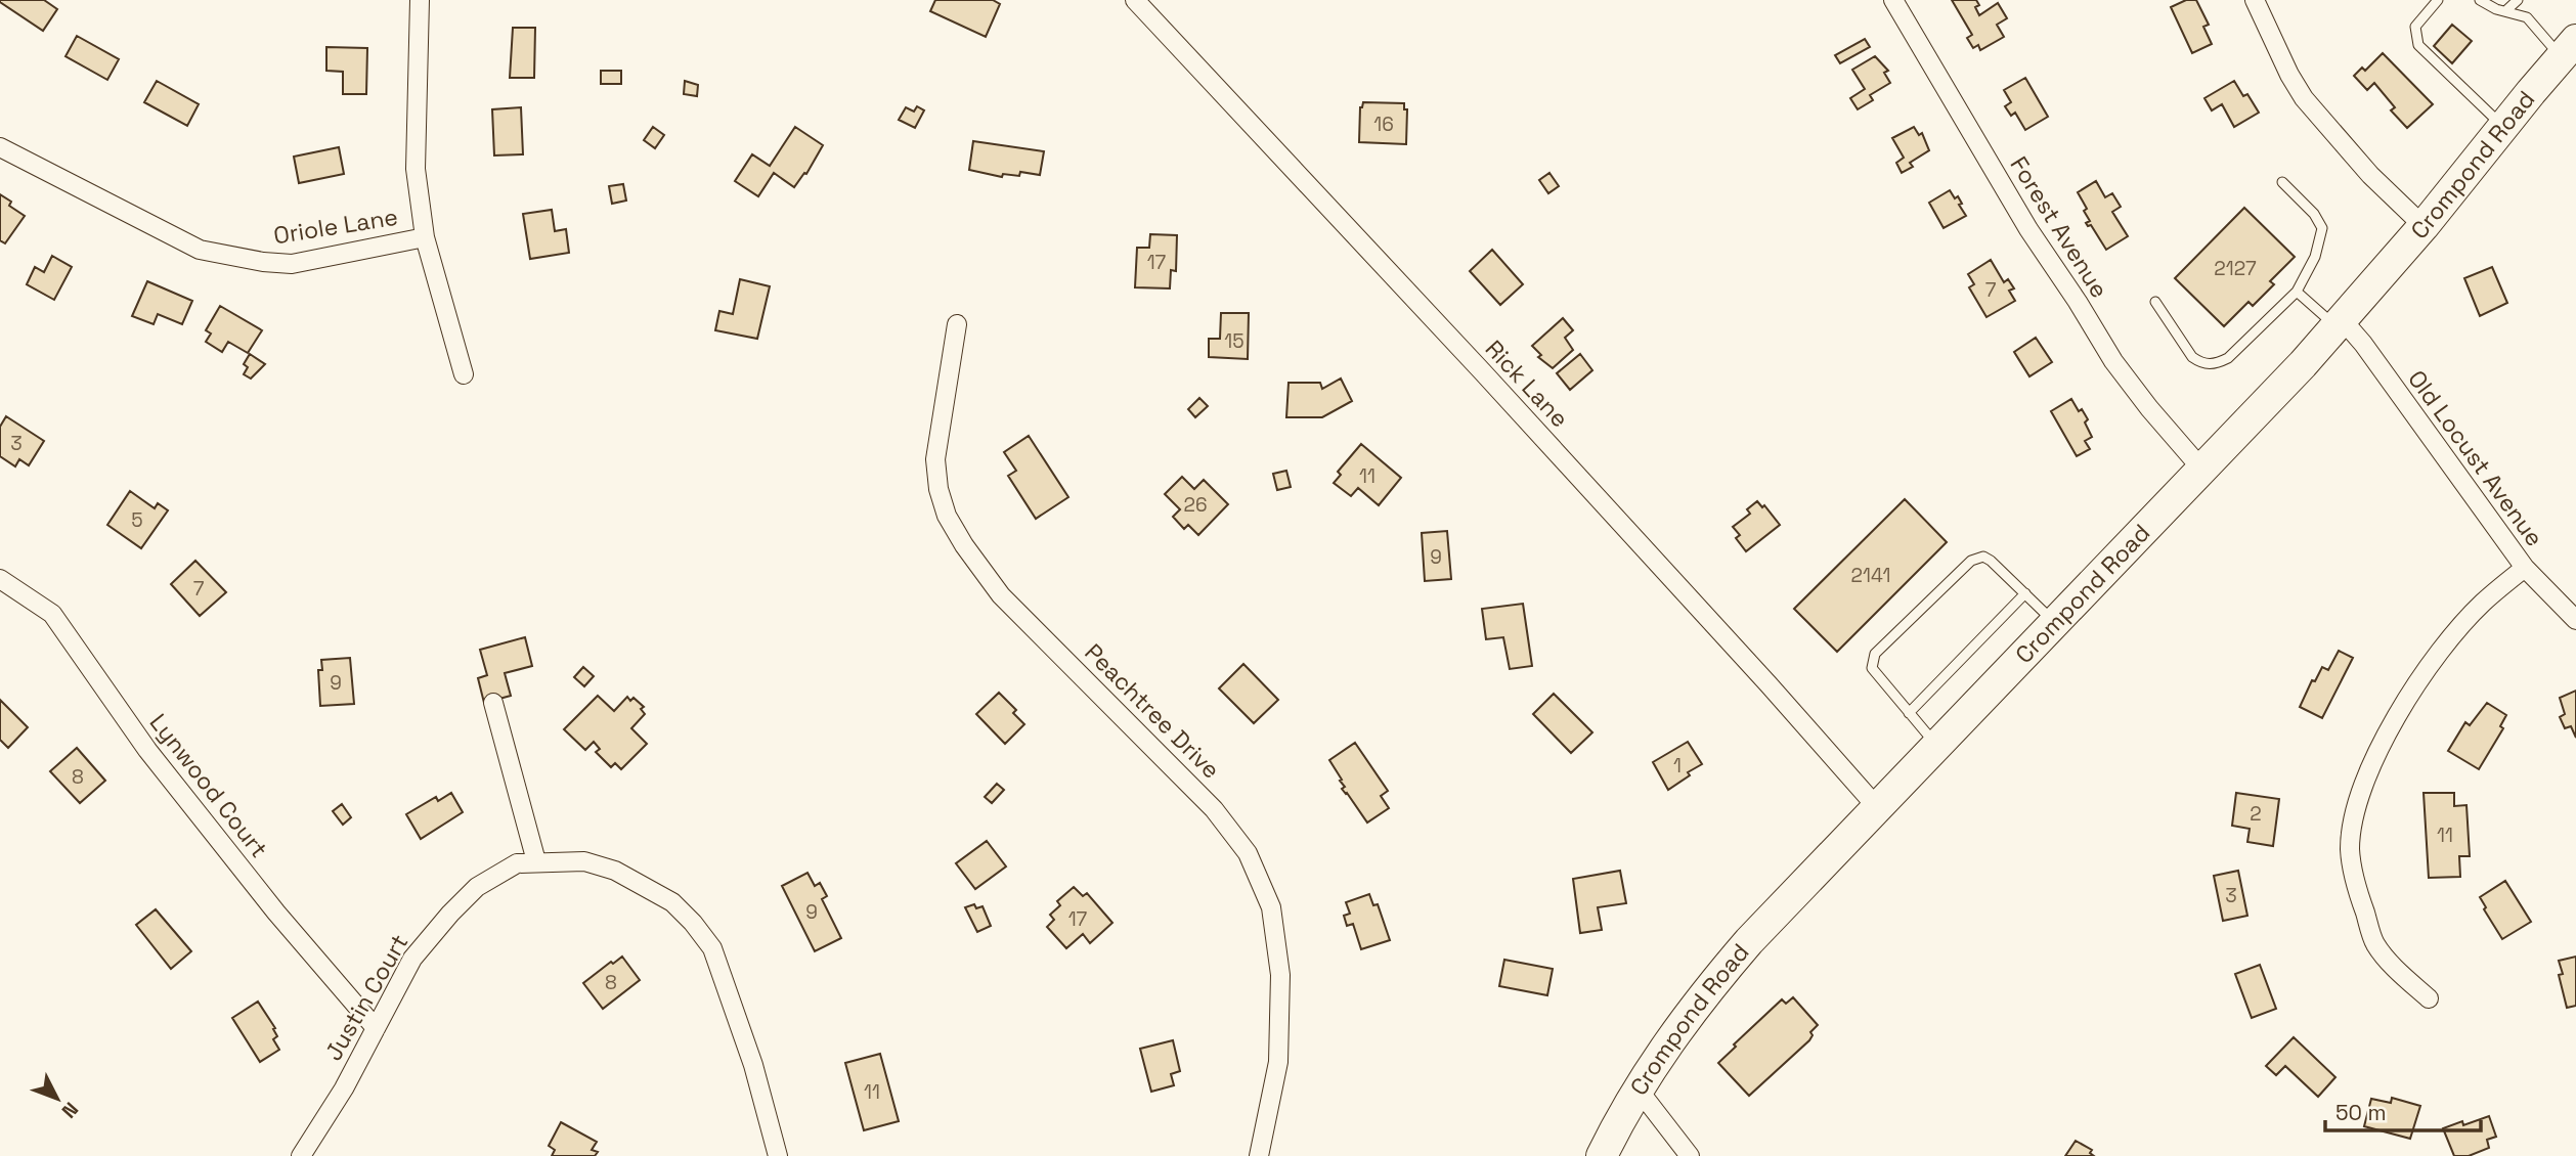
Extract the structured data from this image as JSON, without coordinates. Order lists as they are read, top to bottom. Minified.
{"streets":{"main road":["Crompond Road"],"street":["Oriole Lane","Forest Avenue","Rick Lane","Old Locust Avenue","Peachtree Drive","Lynwood Court","Justin Court"]},"crossings":[["Crompond Road","Forest Avenue"],["Crompond Road","Rick Lane"],["Crompond Road","Old Locust Avenue"],["Lynwood Court","Justin Court"]],"house_numbers":["16","17","2127","7","15","3","11","26","5","9","2141","7","9","1","8","2","11","3","9","17","8","11"],"scale_bar":"50 m","north":"bottom right"}
